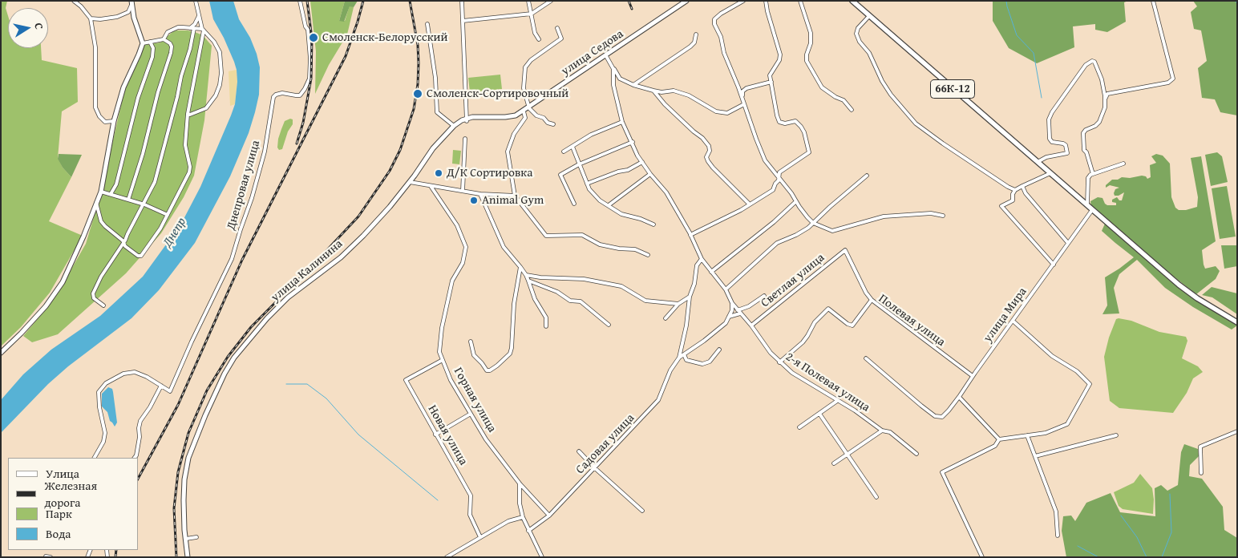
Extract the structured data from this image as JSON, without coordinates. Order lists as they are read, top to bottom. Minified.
{"streets":{"main road":["66К-12"],"street":["улица Седова","Днепровая улица","улица Калинина","Светлая улица","улица Мира","Полевая улица","2-я Полевая улица","Горная улица","Новая улица","Садовая улица"]},"crossings":[["улица Седова","улица Калинина"],["66К-12","улица Мира"],["Светлая улица","Полевая улица"],["Светлая улица","2-я Полевая улица"],["улица Мира","Полевая улица"],["Полевая улица","2-я Полевая улица"],["2-я Полевая улица","Садовая улица"],["Горная улица","Новая улица"],["Горная улица","Садовая улица"]],"water":["Днепр"],"places":["Смоленск-Белорусский","Смоленск-Сортировочный","Д/К Сортировка","Animal Gym"],"legend":["Улица","Железная дорога","Парк","Вода"],"north":"right"}
